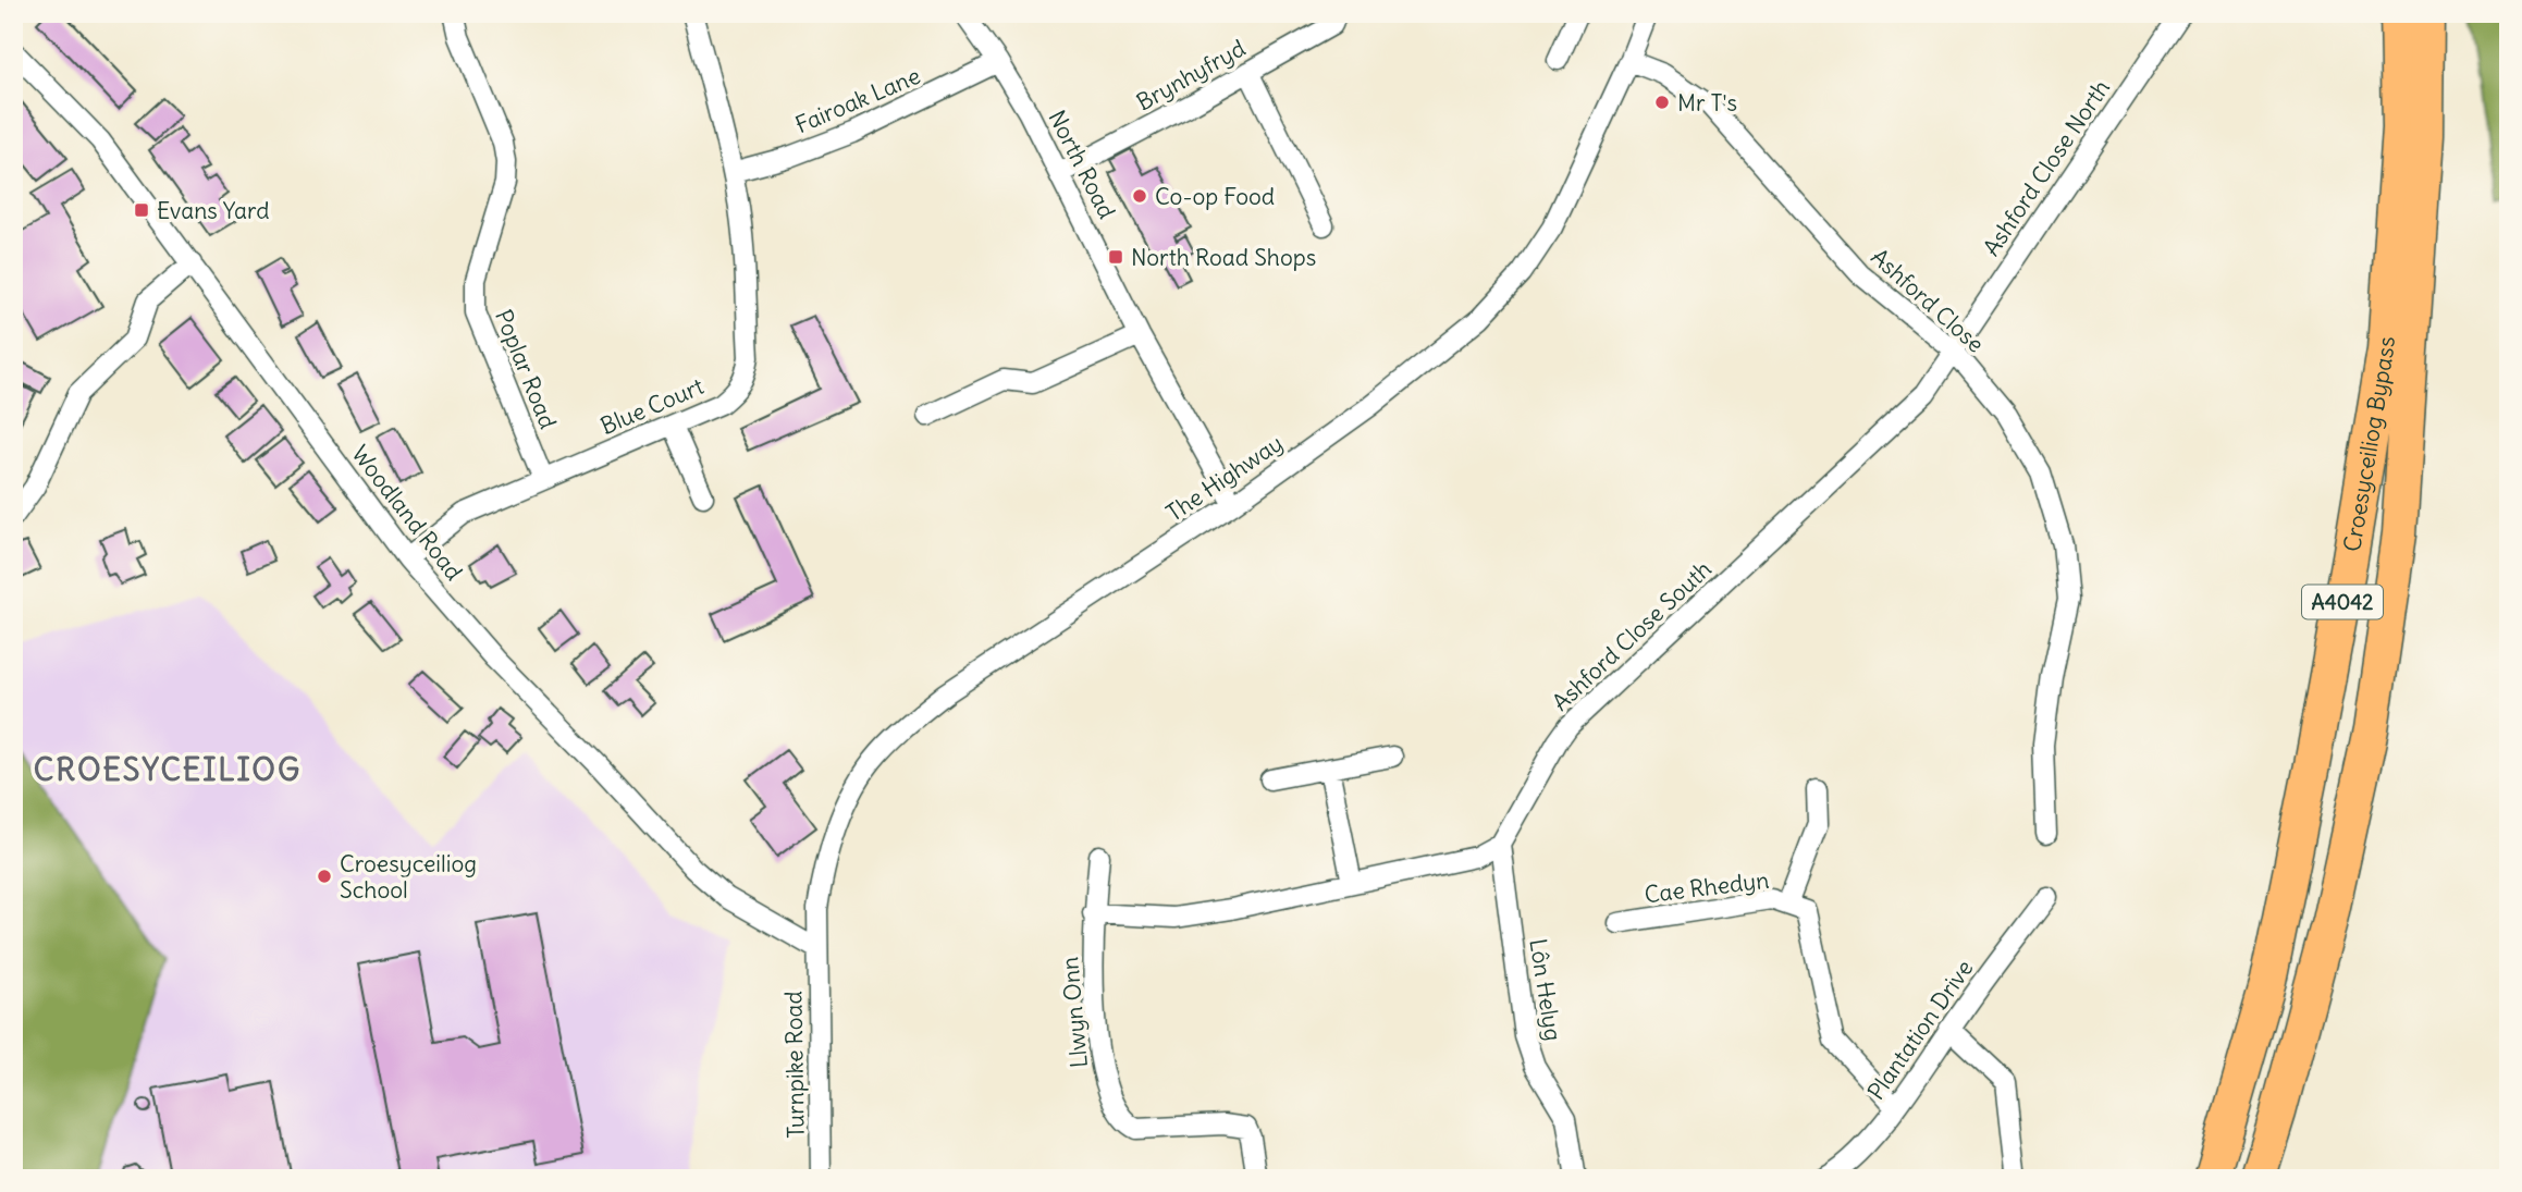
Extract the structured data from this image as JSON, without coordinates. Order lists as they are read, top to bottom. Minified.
{"streets":{"highway":["Croesyceiliog Bypass","A4042"],"street":["Brynhyfryd","Fairoak Lane","North Road","Ashford Close North","Ashford Close","Poplar Road","Blue Court","The Highway","Woodland Road","Ashford Close South","Cae Rhedyn","Lôn Helyg","Llwyn Onn","Plantation Drive","Turnpike Road"]},"crossings":[["Brynhyfryd","North Road"],["Fairoak Lane","North Road"],["Fairoak Lane","Blue Court"],["North Road","The Highway"],["Ashford Close North","Ashford Close"],["Ashford Close North","Ashford Close South"],["Ashford Close","The Highway"],["Ashford Close","Ashford Close South"],["Poplar Road","Blue Court"],["Blue Court","Woodland Road"],["The Highway","Woodland Road"],["The Highway","Turnpike Road"],["Woodland Road","Turnpike Road"],["Ashford Close South","Lôn Helyg"],["Cae Rhedyn","Plantation Drive"]],"districts":["CROESYCEILIOG"],"places":{"other":["Mr T's","Co-op Food","Croesyceiliog School"],"transit":["Evans Yard","North Road Shops"]}}
